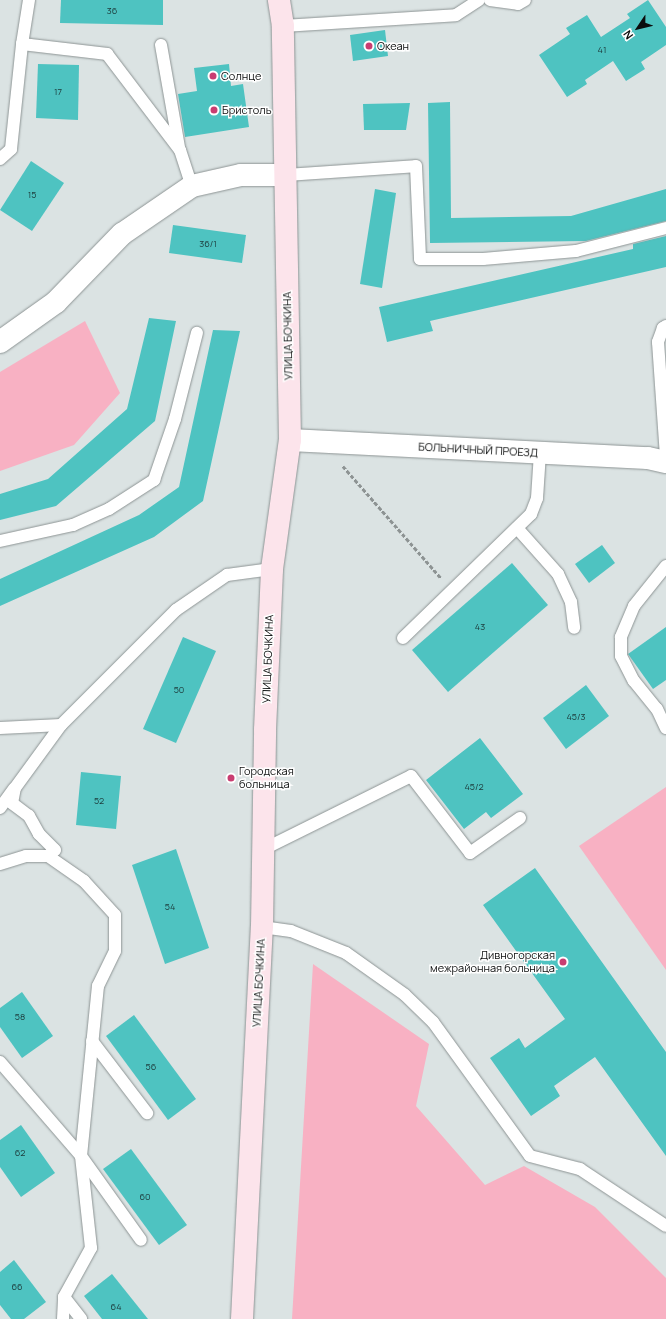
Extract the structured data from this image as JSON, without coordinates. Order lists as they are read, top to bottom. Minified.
{"streets":{"main road":["УЛИЦА БОЧКИНА"],"street":["БОЛЬНИЧНЫЙ ПРОЕЗД"]},"crossings":[["УЛИЦА БОЧКИНА","БОЛЬНИЧНЫЙ ПРОЕЗД"]],"places":["Океан","Солнце","Бристоль","Городская больница","Дивногорская межрайонная больница"],"house_numbers":["36","41","17","15","36/1","43","50","45/3","45/2","52","54","58","56","62","60","66","64"],"north":"bottom left"}
